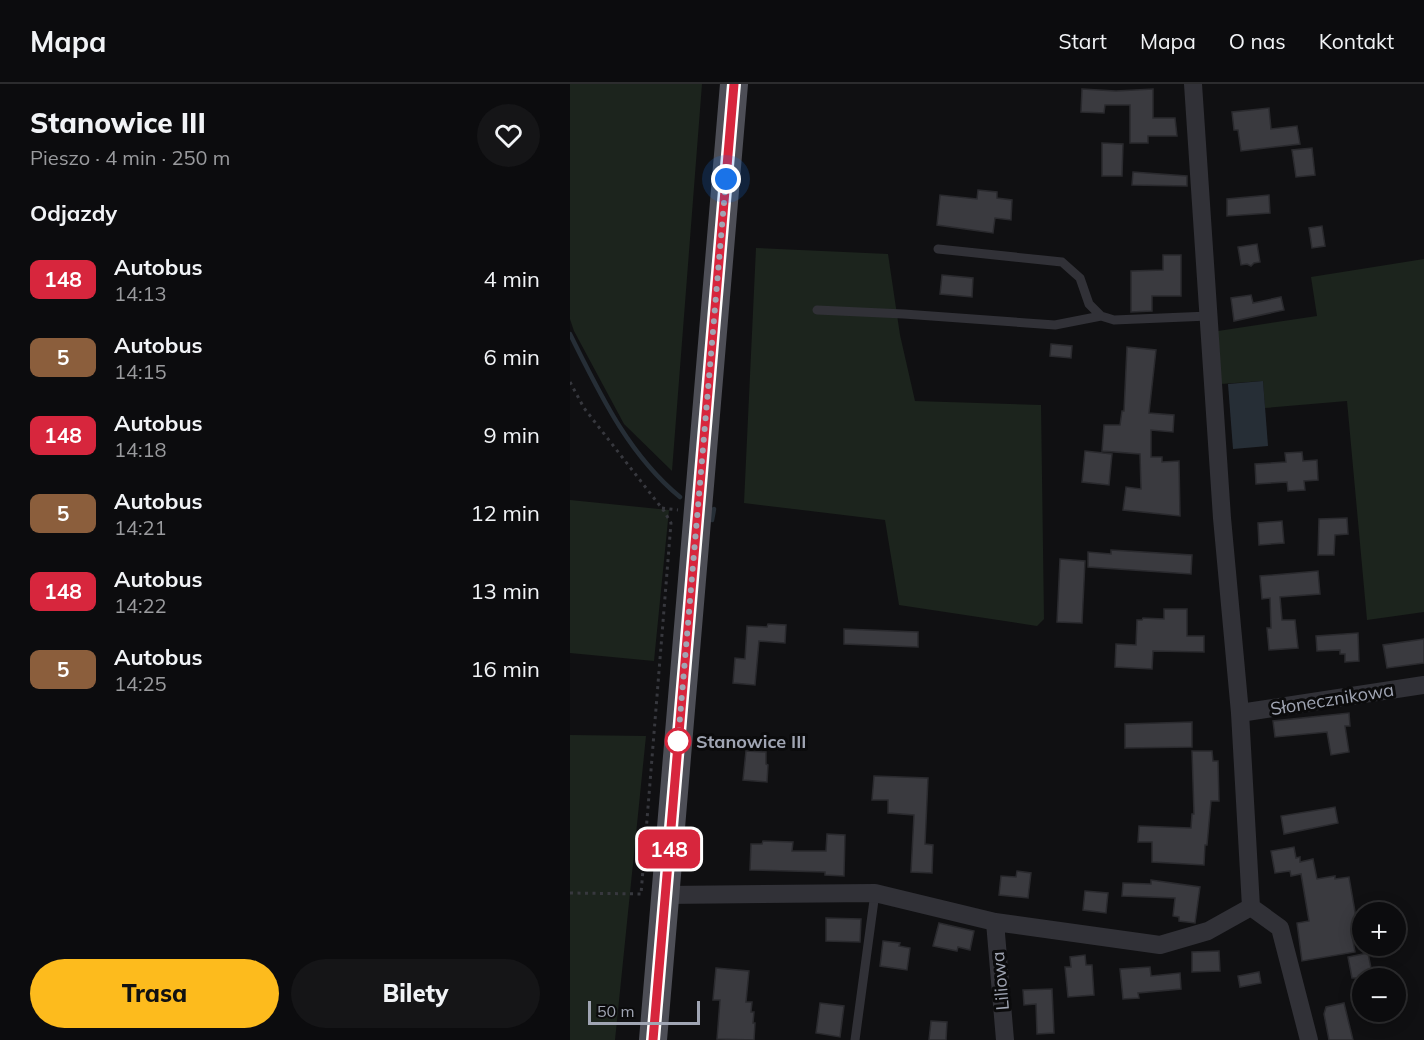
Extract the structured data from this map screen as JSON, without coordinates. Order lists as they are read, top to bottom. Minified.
{"streets":{"street":["Słonecznikowa","Liliowa"]},"places":["Stanowice III"],"lines":["bus line 148"],"scale_bar":"50 m","page":{"header":"Mapa","nav":["Start","Mapa","O nas","Kontakt"],"heading":[["Stanowice III","Pieszo · 4 min · 250 m"],"Odjazdy"],"on_map":"148","list":[{"mark":"148","name":"Autobus","note":"14:13","value":"4 min"},{"mark":"5","name":"Autobus","note":"14:15","value":"6 min"},{"mark":"148","name":"Autobus","note":"14:18","value":"9 min"},{"mark":"5","name":"Autobus","note":"14:21","value":"12 min"},{"mark":"148","name":"Autobus","note":"14:22","value":"13 min"},{"mark":"5","name":"Autobus","note":"14:25","value":"16 min"}],"map_buttons":["+","−"],"buttons":["Trasa","Bilety"],"scale":"50 m"}}
